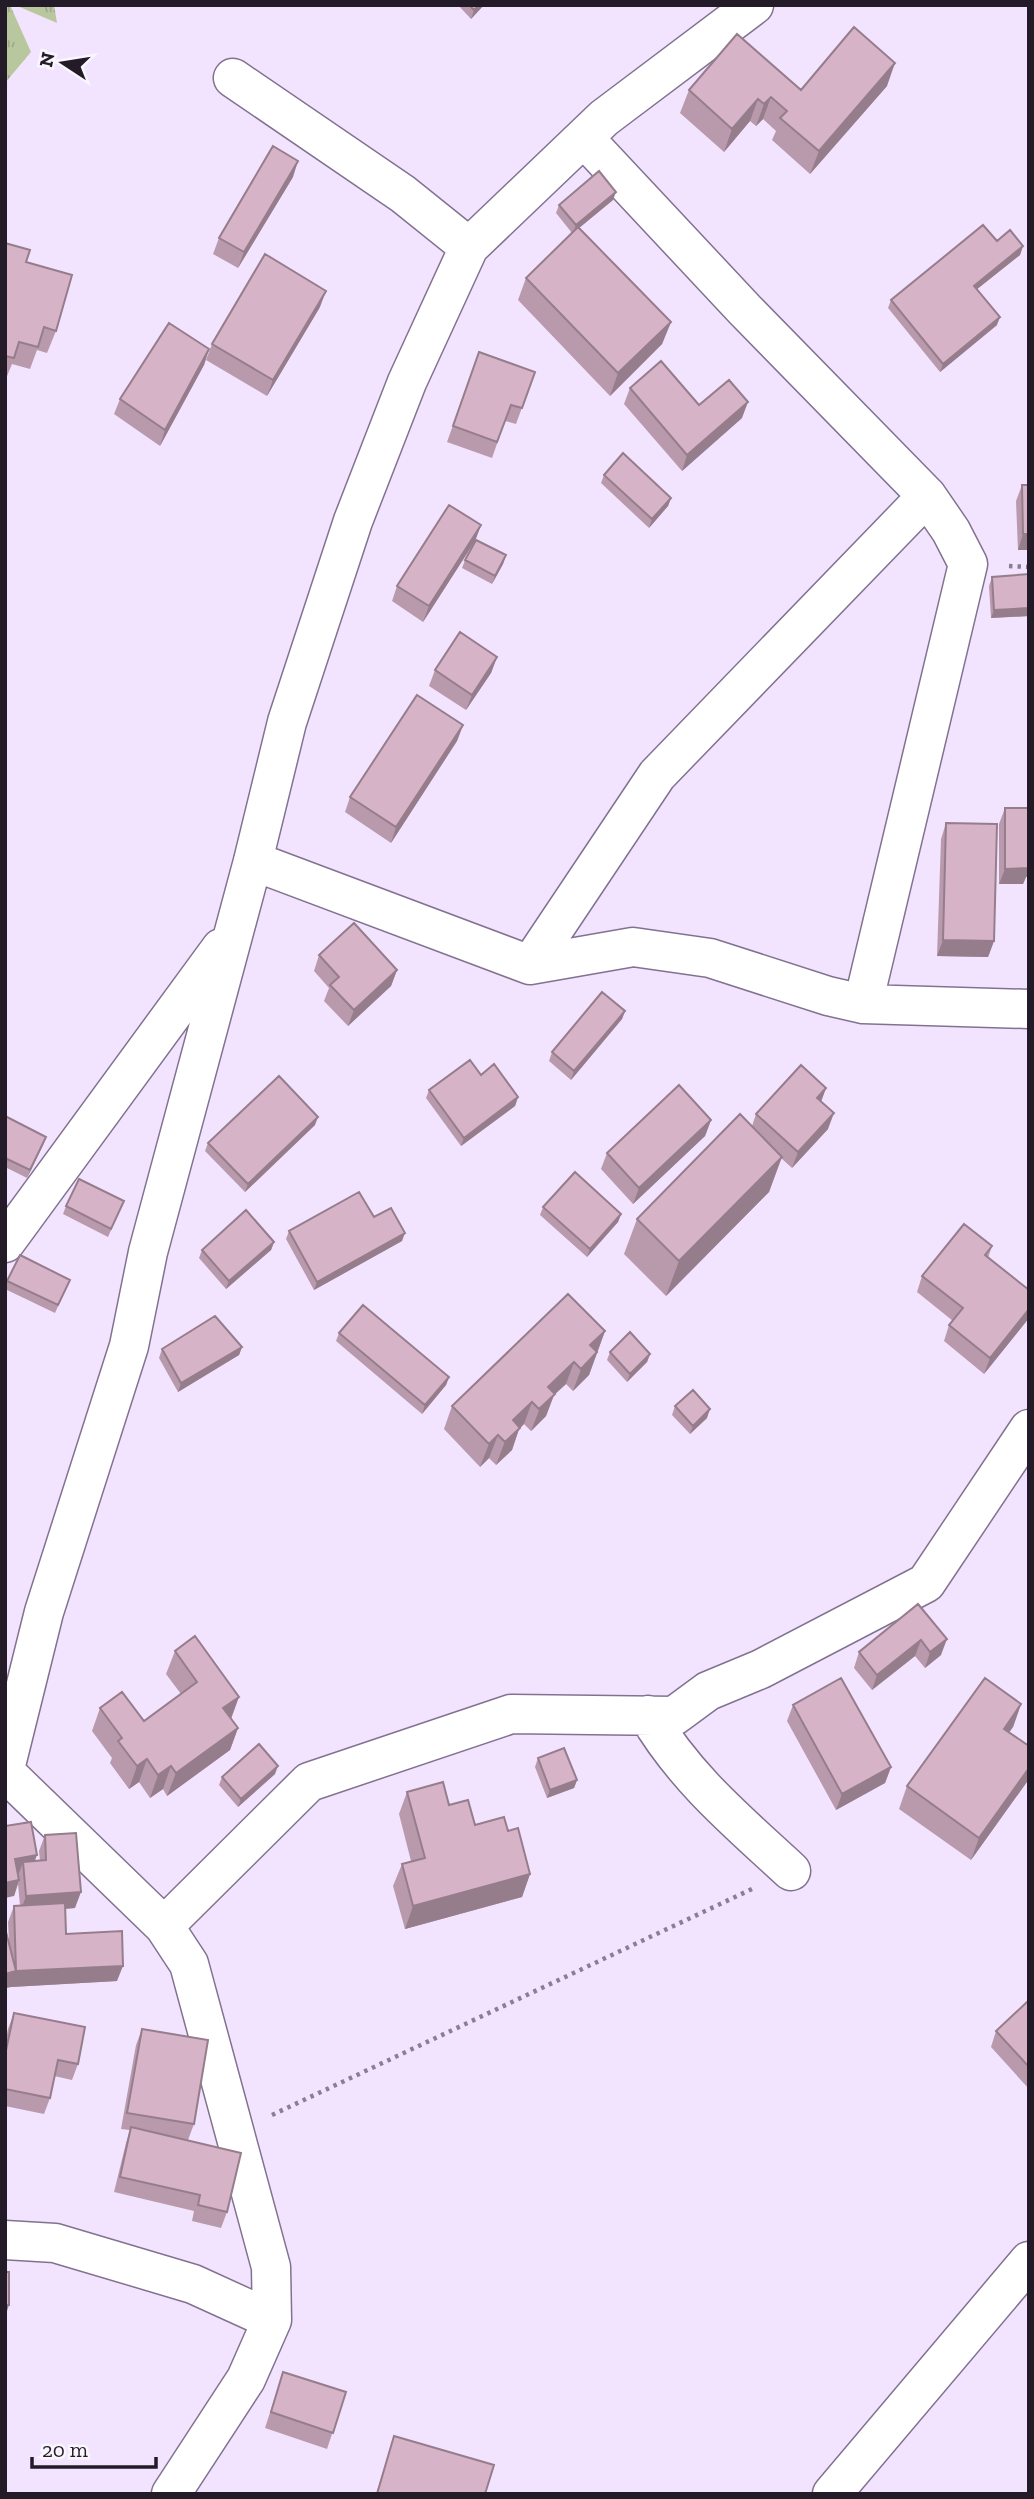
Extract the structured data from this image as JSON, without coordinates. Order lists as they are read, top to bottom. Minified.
{"scale_bar":"20 m","north":"left"}
